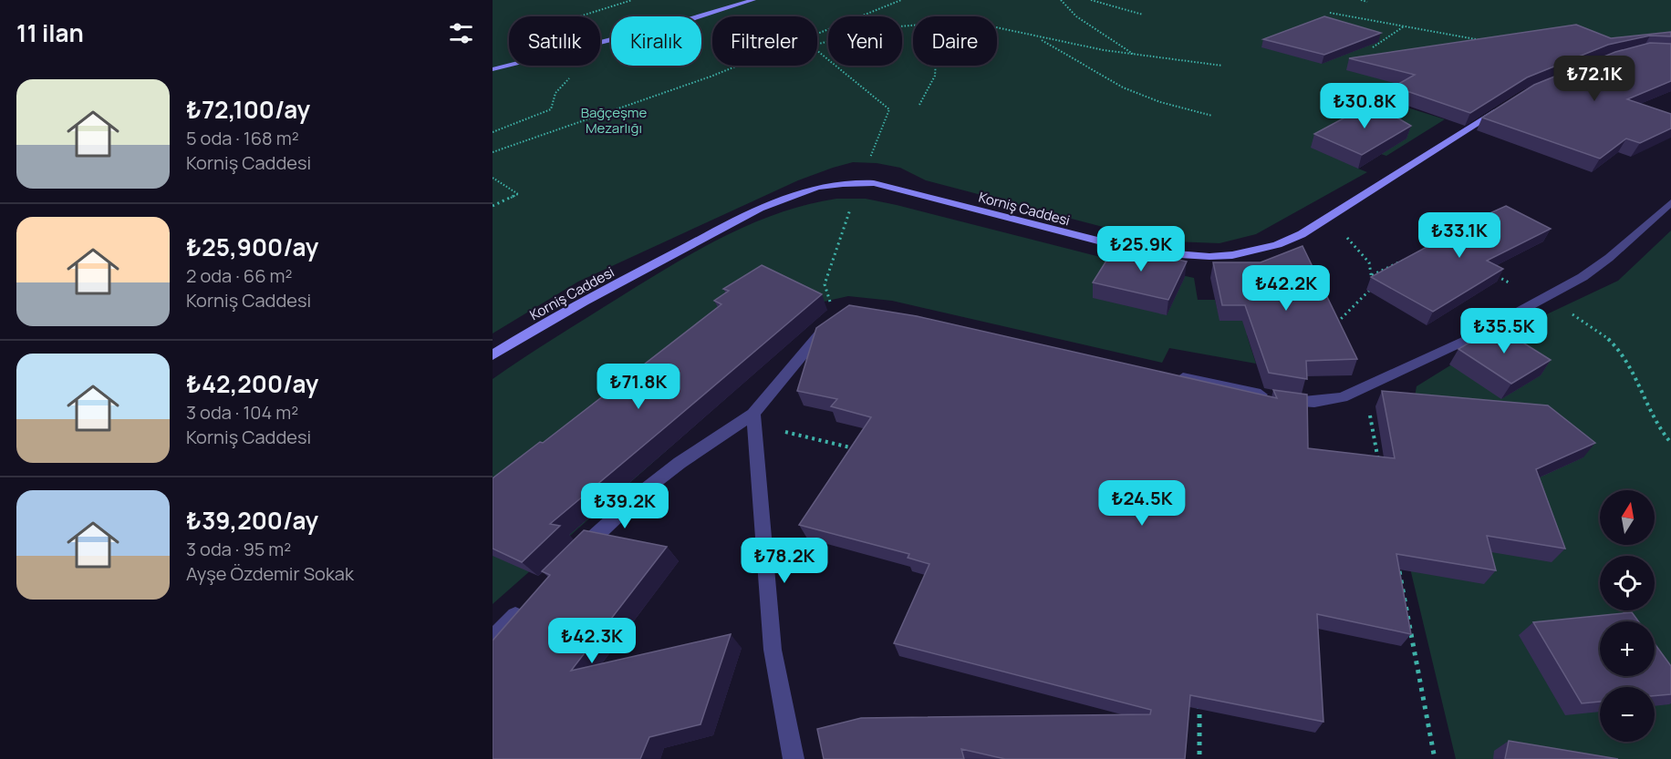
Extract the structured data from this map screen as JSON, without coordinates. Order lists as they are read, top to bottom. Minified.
{"streets":{"main road":["Korniş Caddesi"]},"parks":["Bağçeşme Mezarlığı"],"north":"top","page":{"heading":"11 ilan","chip":["Satılık","Kiralık","Filtreler","Yeni","Daire"],"price":["₺72.1K","₺30.8K","₺33.1K","₺25.9K","₺42.2K","₺35.5K","₺71.8K","₺24.5K","₺39.2K","₺78.2K","₺42.3K"],"list":[{"name":"₺72,100/ay","note":"5 oda · 168 m² · Korniş Caddesi"},{"name":"₺25,900/ay","note":"2 oda · 66 m² · Korniş Caddesi"},{"name":"₺42,200/ay","note":"3 oda · 104 m² · Korniş Caddesi"},{"name":"₺39,200/ay","note":"3 oda · 95 m² · Ayşe Özdemir Sokak"}],"map_buttons":["+","−"]}}
